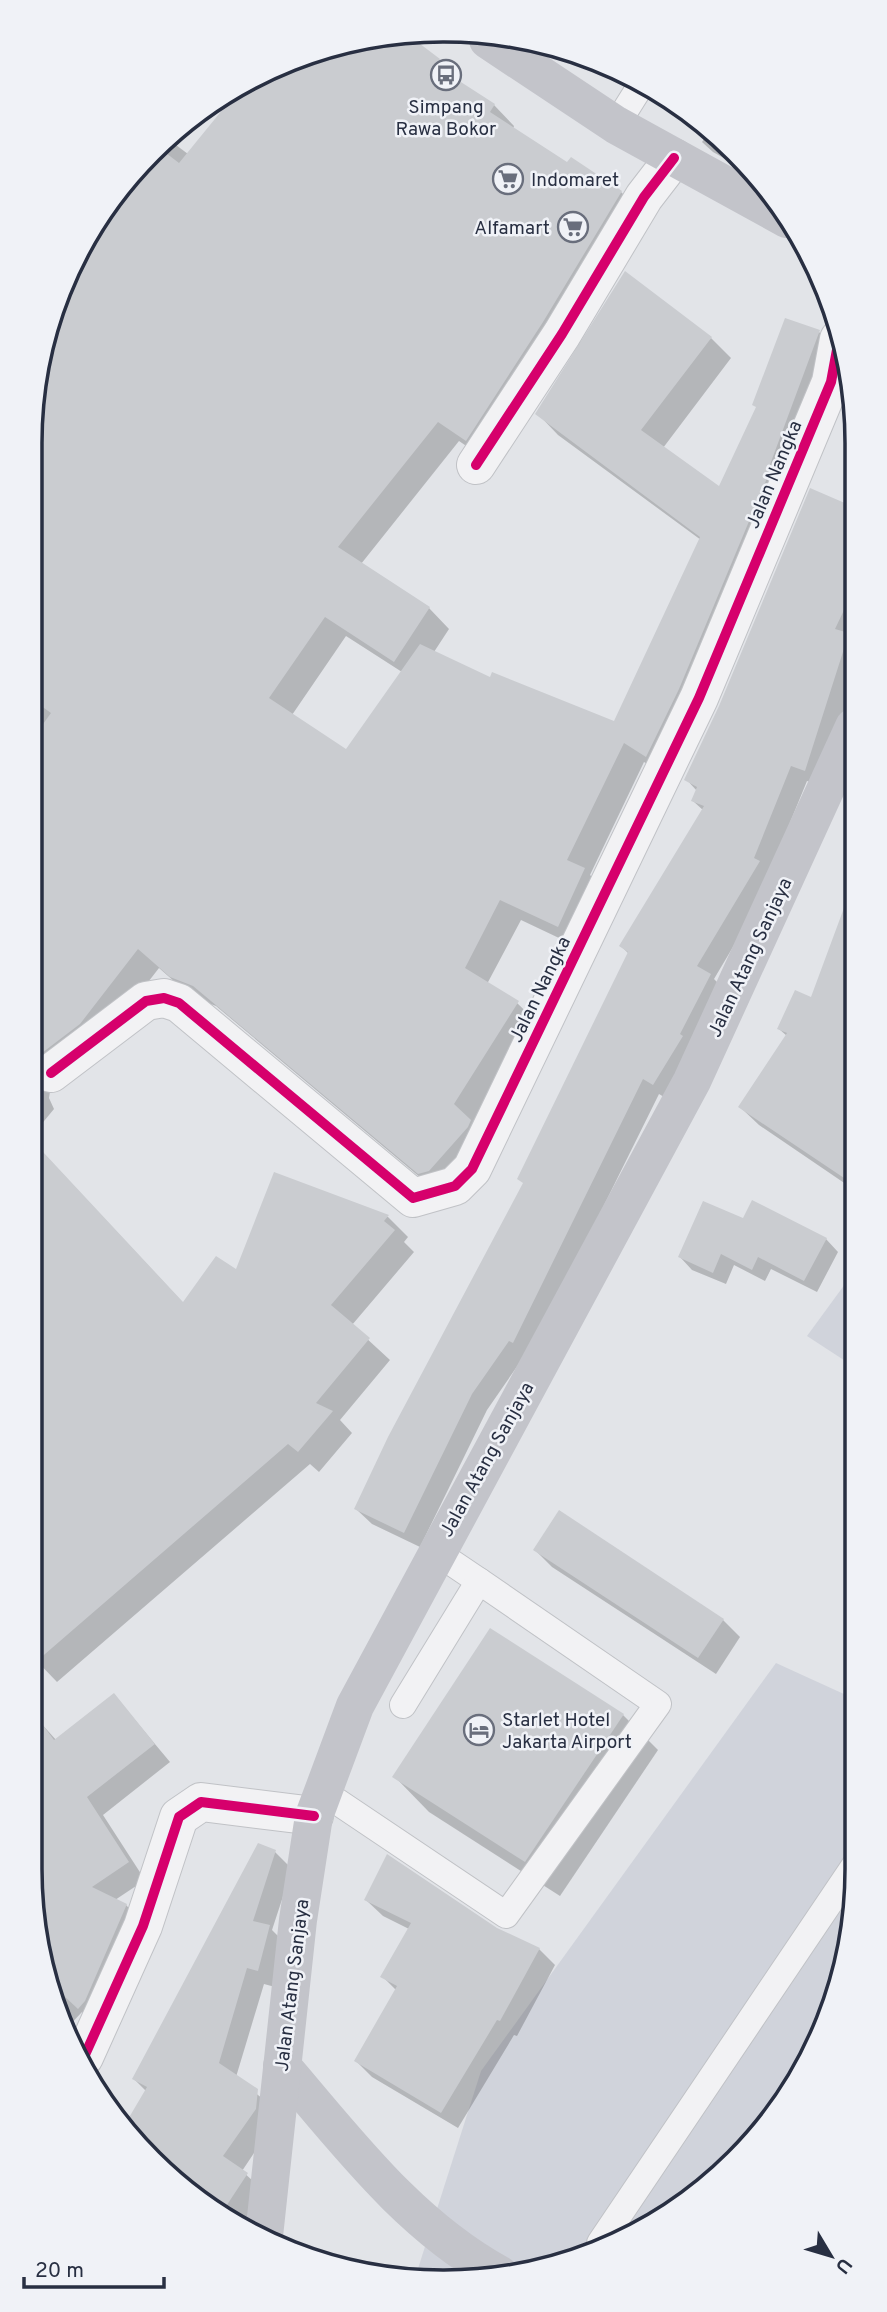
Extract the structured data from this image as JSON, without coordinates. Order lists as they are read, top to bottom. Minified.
{"streets":{"main road":["Jalan Atang Sanjaya"],"street":["Jalan Nangka"]},"places":{"bus stop":["Simpang Rawa Bokor"],"supermarket":["Indomaret","Alfamart"],"hotel":["Starlet Hotel Jakarta Airport"]},"scale_bar":"20 m","north":"bottom right"}
